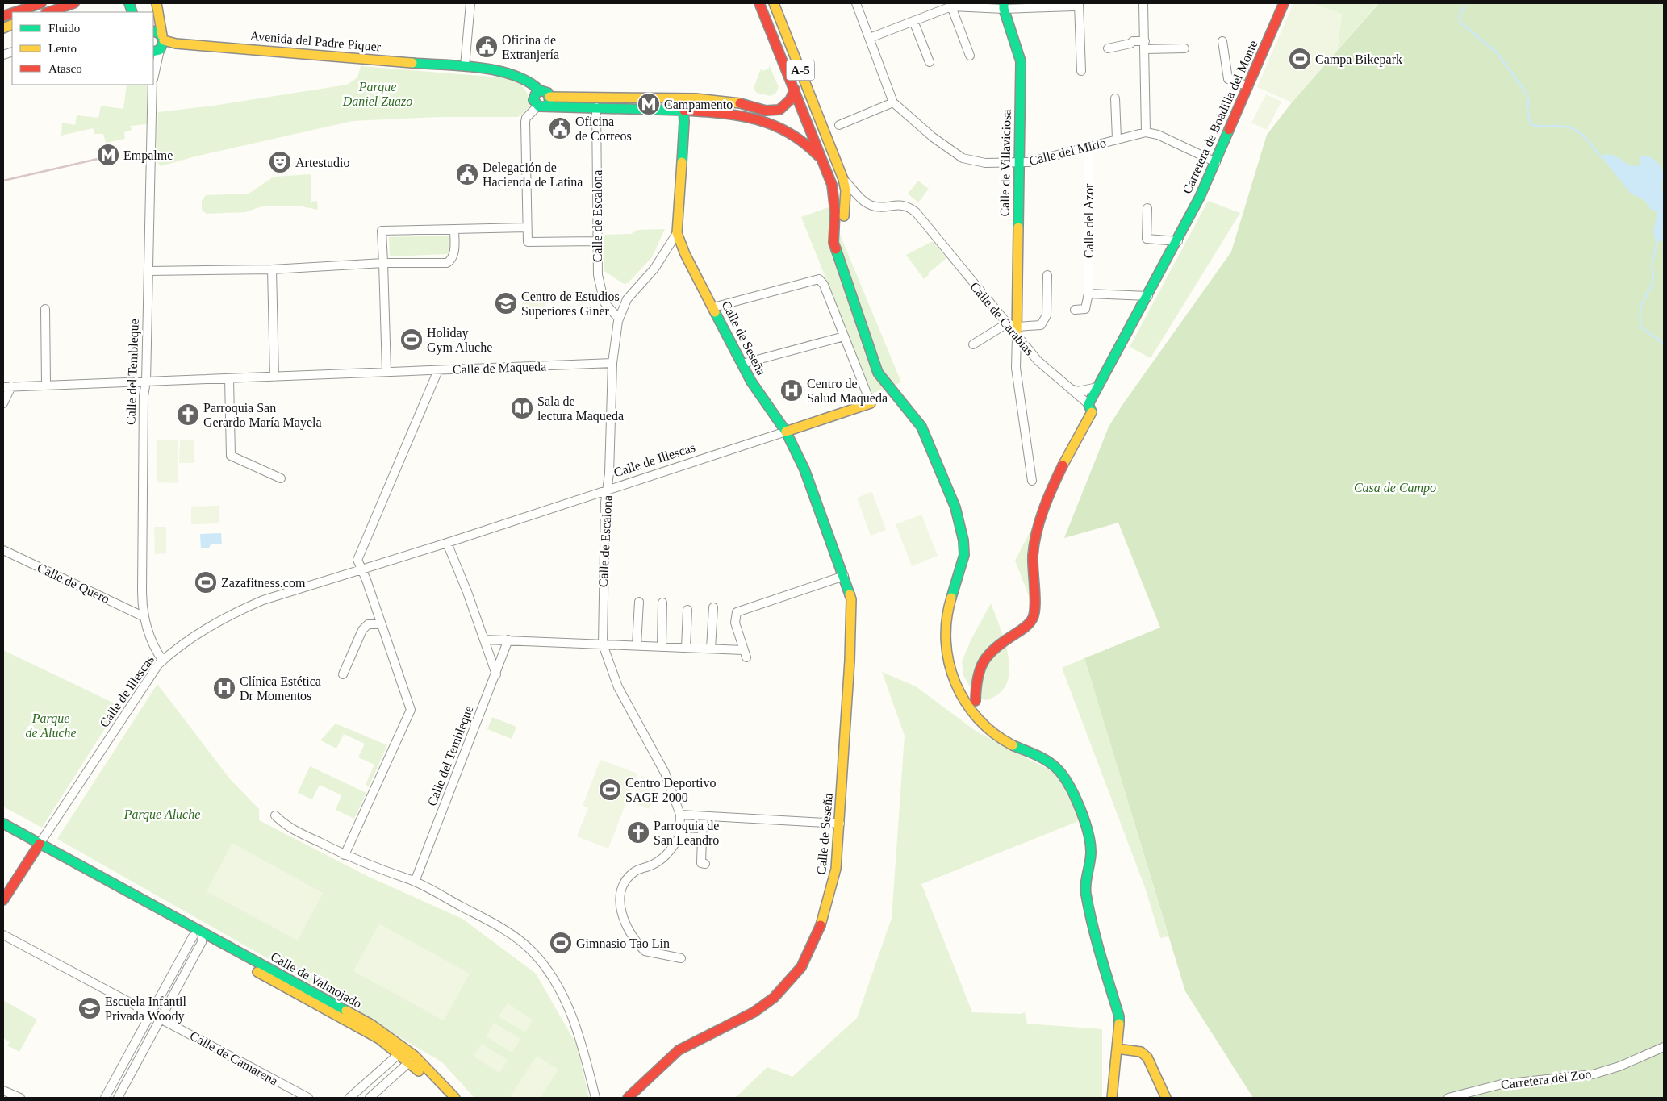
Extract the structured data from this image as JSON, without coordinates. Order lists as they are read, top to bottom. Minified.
{"streets":{"main road":["Avenida del Padre Piquer","A-5","Carretera de Boadilla del Monte","Calle de Villaviciosa","Calle de Seseña","Calle de Illescas","Calle de Valmojado"],"street":["Calle del Mirlo","Calle de Escalona","Calle del Azor","Calle de Carabias","Calle de Maqueda","Calle del Tembleque","Calle de Quero","Calle de Camarena","Carretera del Zoo"]},"crossings":[["A-5","Calle de Carabias"],["Carretera de Boadilla del Monte","Calle del Mirlo"],["Carretera de Boadilla del Monte","Calle de Carabias"],["Calle del Mirlo","Calle de Villaviciosa"],["Calle del Mirlo","Calle del Azor"],["Calle de Villaviciosa","Calle de Carabias"],["Calle de Escalona","Calle de Seseña"],["Calle de Escalona","Calle de Maqueda"],["Calle de Escalona","Calle de Illescas"],["Calle de Seseña","Calle de Illescas"],["Calle de Maqueda","Calle del Tembleque"],["Calle del Tembleque","Calle de Illescas"],["Calle del Tembleque","Calle de Quero"],["Calle de Illescas","Calle de Valmojado"]],"parks":["Parque Daniel Zuazo","Casa de Campo","Parque de Aluche","Parque Aluche"],"places":{"public building":["Oficina de Extranjería","Oficina de Correos","Delegación de Hacienda de Latina"],"sports":["Campa Bikepark","Holiday Gym Aluche","Zazafitness.com","Centro Deportivo SAGE 2000","Gimnasio Tao Lin"],"metro station":["Campamento","Empalme"],"theatre":["Artestudio"],"school or university":["Centro de Estudios Superiores Giner","Escuela Infantil Privada Woody"],"hospital":["Centro de Salud Maqueda","Clínica Estética Dr Momentos"],"library":["Sala de lectura Maqueda"],"church":["Parroquia San Gerardo María Mayela","Parroquia de San Leandro"]},"legend":["Fluido","Lento","Atasco"]}
